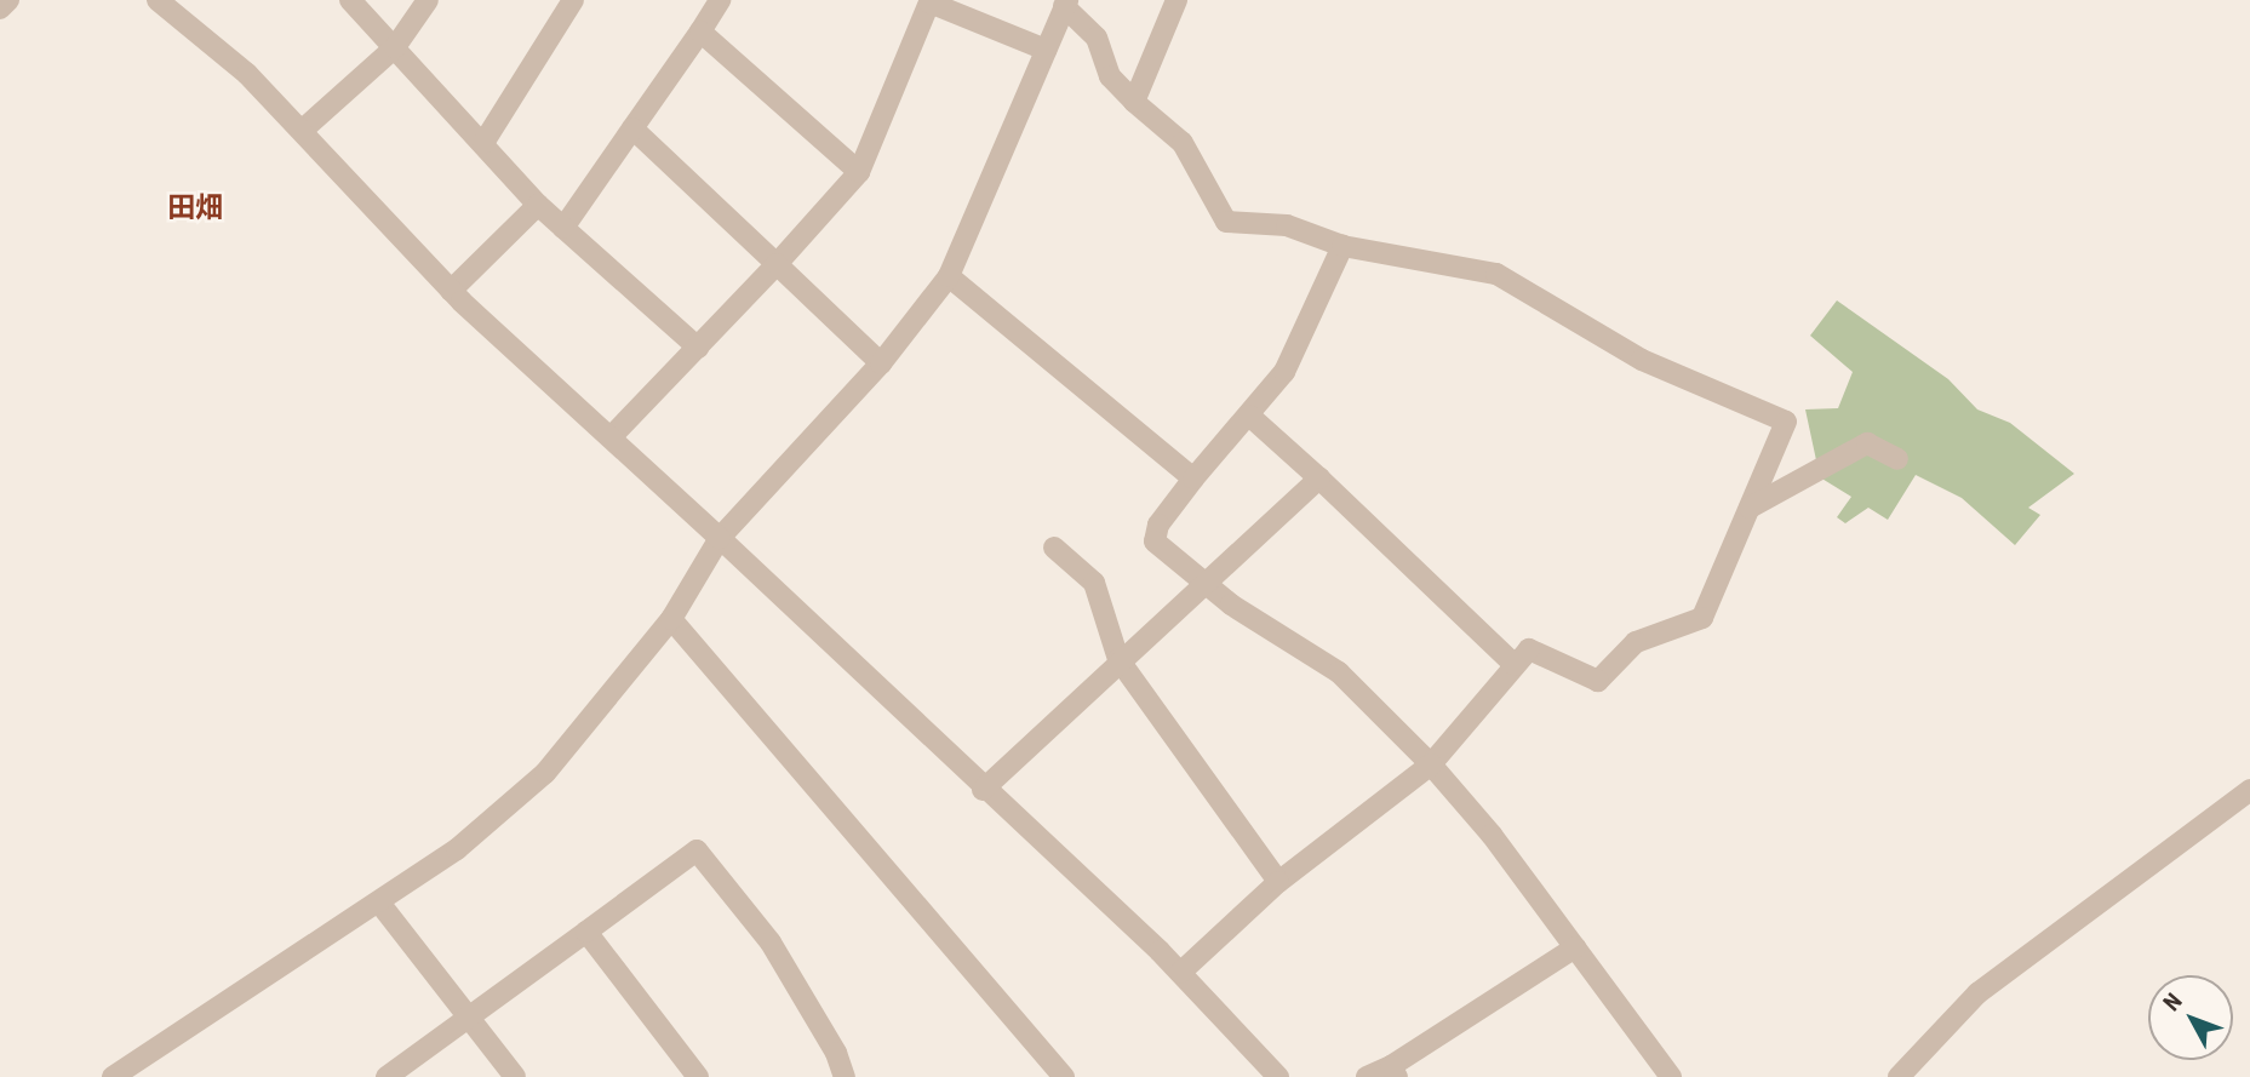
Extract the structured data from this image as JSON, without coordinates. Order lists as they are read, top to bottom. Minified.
{"districts":["田畑"],"north":"top left"}
